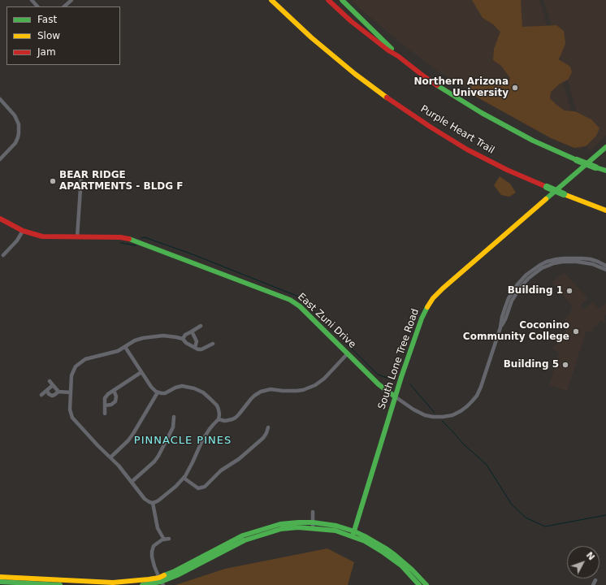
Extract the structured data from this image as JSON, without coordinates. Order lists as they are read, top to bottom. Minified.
{"streets":{"main road":["Purple Heart Trail","East Zuni Drive","South Lone Tree Road"]},"crossings":[["East Zuni Drive","South Lone Tree Road"]],"districts":["PINNACLE PINES"],"places":["Northern Arizona University","BEAR RIDGE APARTMENTS - BLDG F","Building 1","Coconino Community College","Building 5"],"legend":["Fast","Slow","Jam"],"north":"top right"}
